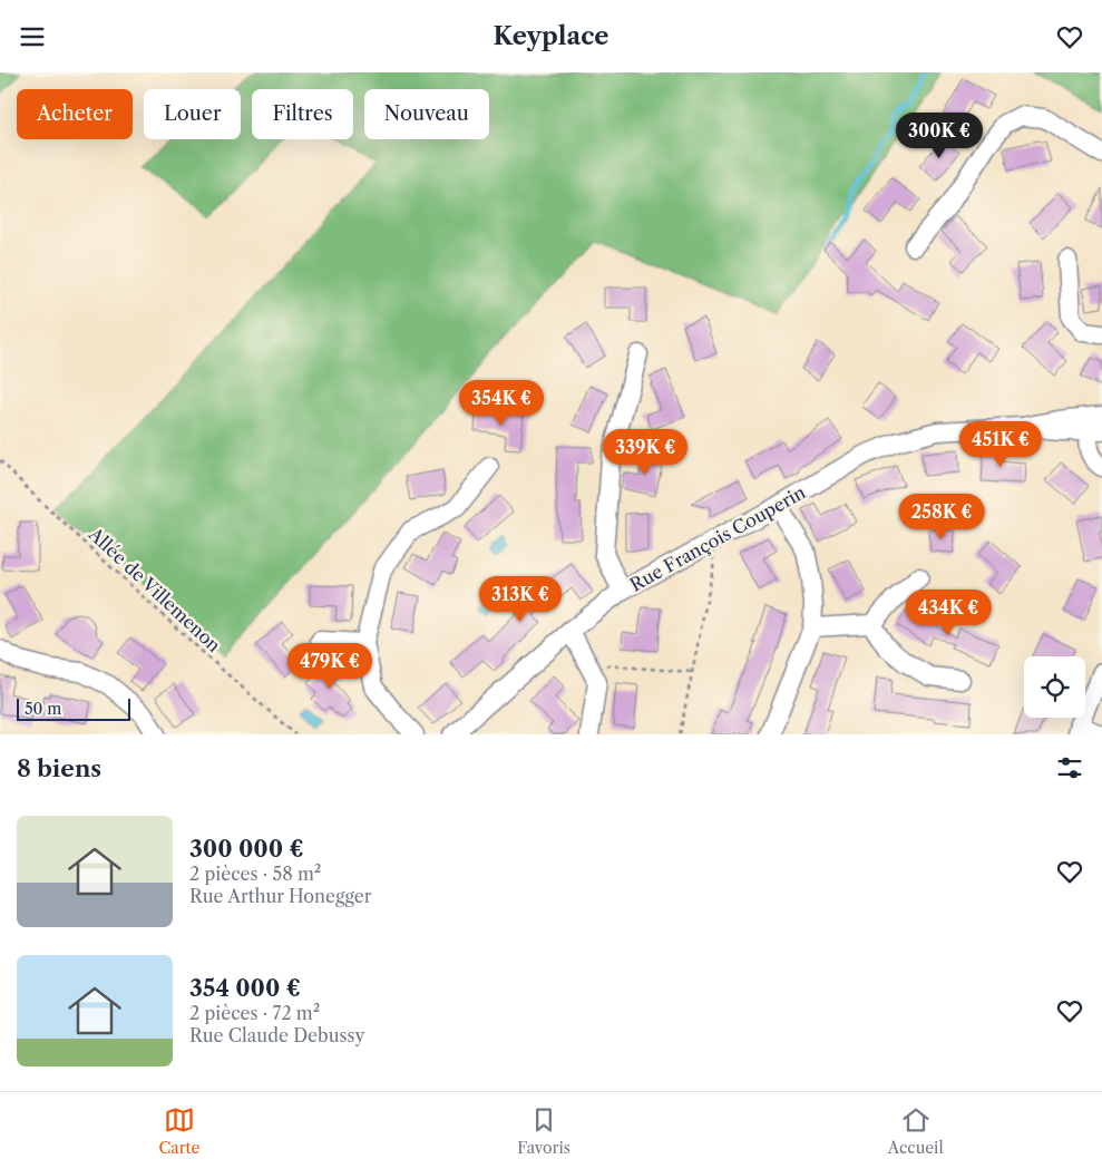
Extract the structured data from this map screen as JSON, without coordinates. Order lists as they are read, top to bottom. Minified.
{"streets":{"street":["Rue François Couperin"],"path":["Allée de Villemenon"]},"scale_bar":"50 m","page":{"header":"Keyplace","chip":["Acheter","Louer","Filtres","Nouveau"],"price":["300K €","354K €","451K €","339K €","258K €","313K €","434K €","479K €"],"scale":"50 m","heading":"8 biens","list":[{"name":"300 000 €","note":"2 pièces · 58 m² · Rue Arthur Honegger"},{"name":"354 000 €","note":"2 pièces · 72 m² · Rue Claude Debussy"}],"tabs":["Carte","Favoris","Accueil"]}}
